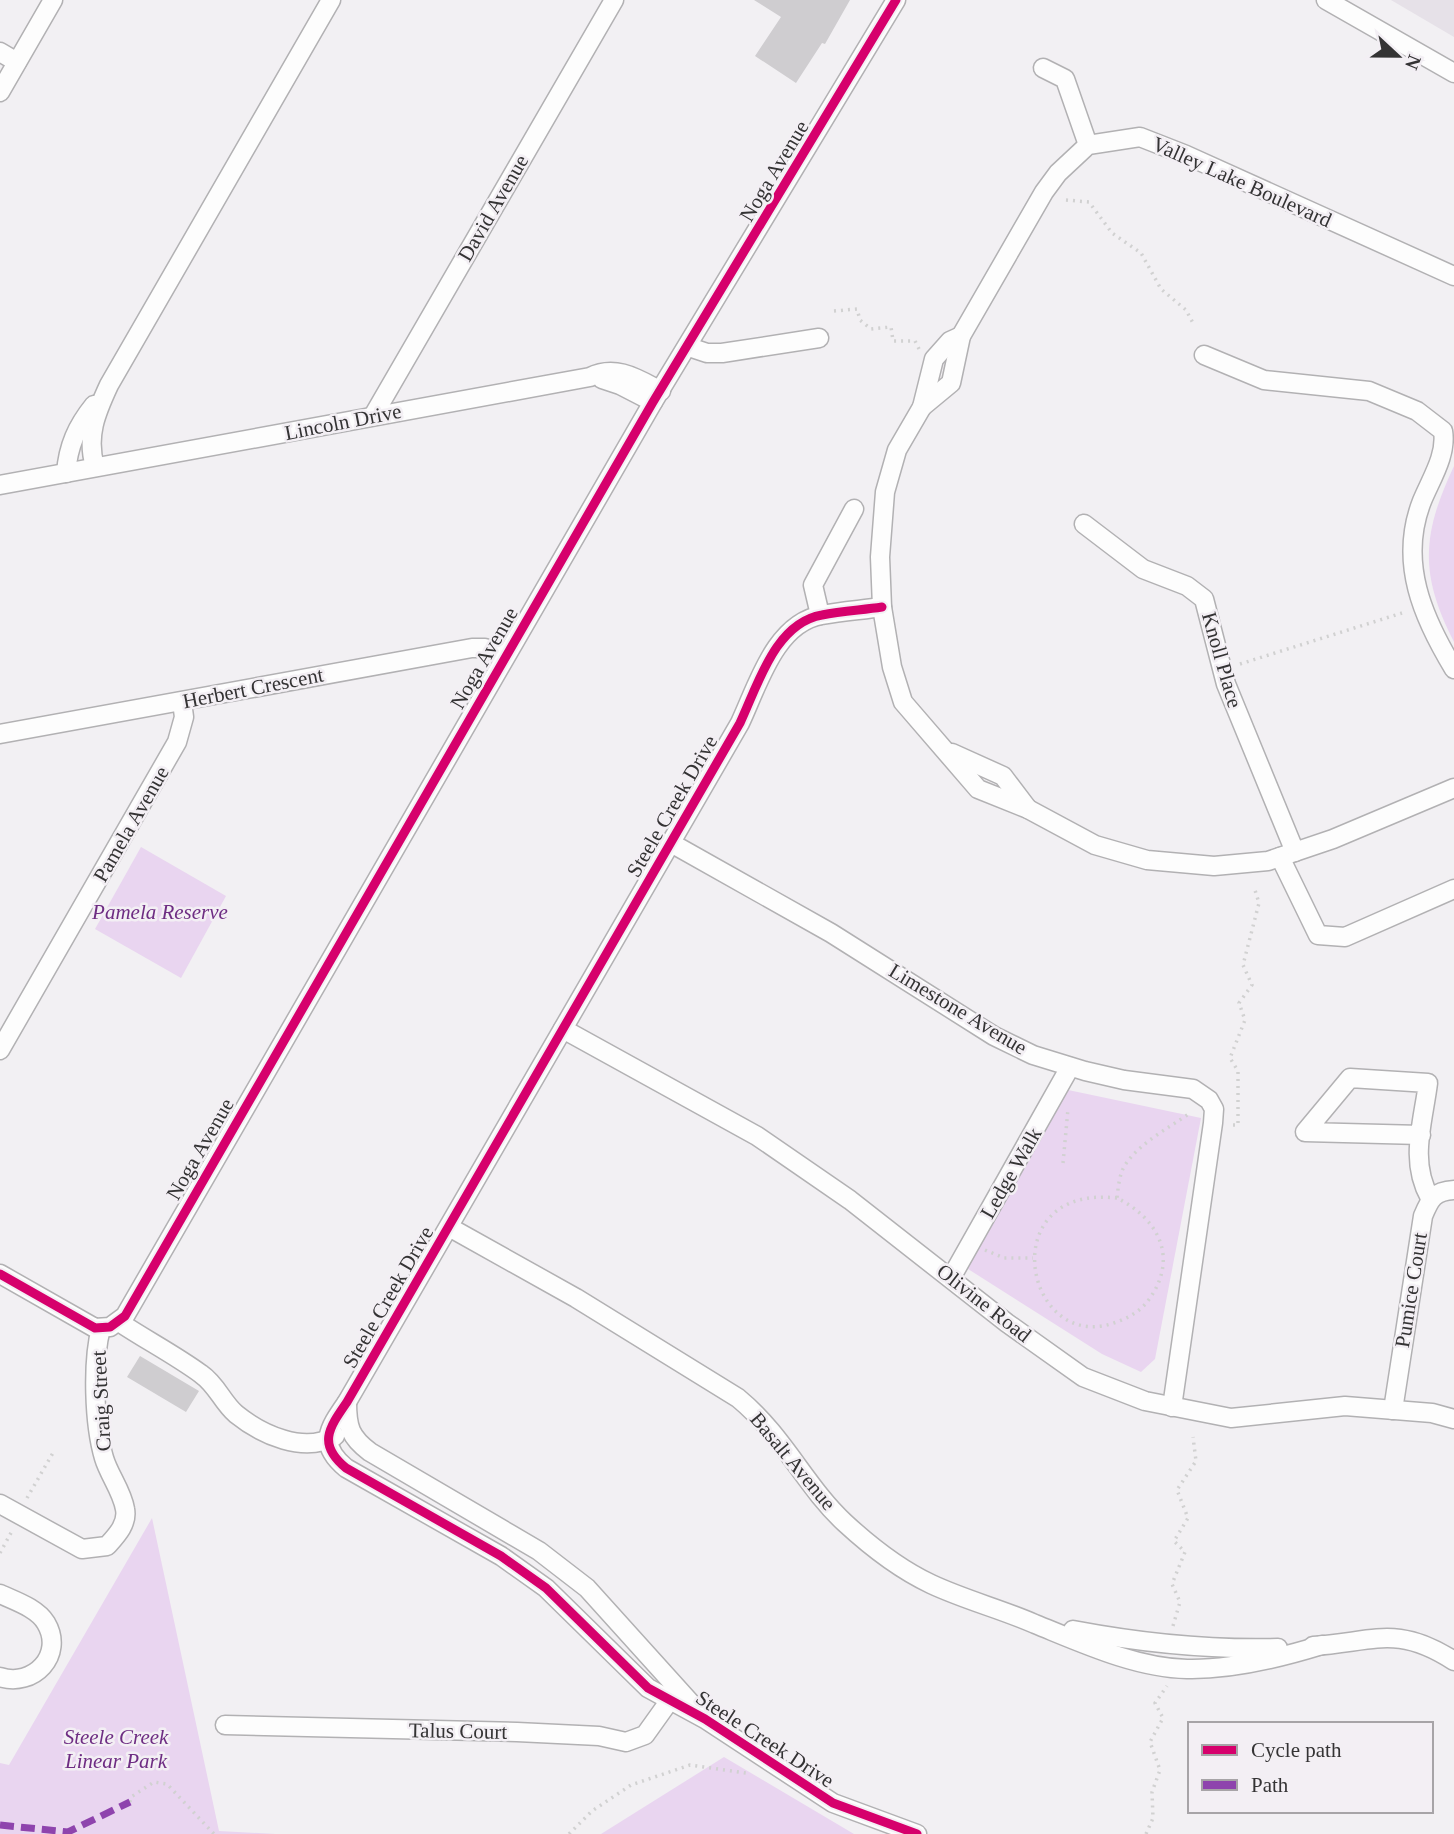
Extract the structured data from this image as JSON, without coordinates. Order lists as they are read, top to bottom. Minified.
{"streets":{"street":["Noga Avenue","Valley Lake Boulevard","David Avenue","Lincoln Drive","Knoll Place","Herbert Crescent","Steele Creek Drive","Pamela Avenue","Limestone Avenue","Ledge Walk","Pumice Court","Olivine Road","Craig Street","Basalt Avenue","Talus Court"]},"crossings":[["Noga Avenue","Lincoln Drive"],["Noga Avenue","Herbert Crescent"],["David Avenue","Lincoln Drive"],["Herbert Crescent","Pamela Avenue"],["Steele Creek Drive","Limestone Avenue"],["Steele Creek Drive","Olivine Road"],["Steele Creek Drive","Basalt Avenue"],["Steele Creek Drive","Talus Court"],["Limestone Avenue","Ledge Walk"],["Limestone Avenue","Olivine Road"],["Ledge Walk","Olivine Road"],["Pumice Court","Olivine Road"]],"parks":["Pamela Reserve","Steele Creek Linear Park"],"legend":["Cycle path","Path"],"north":"right"}
